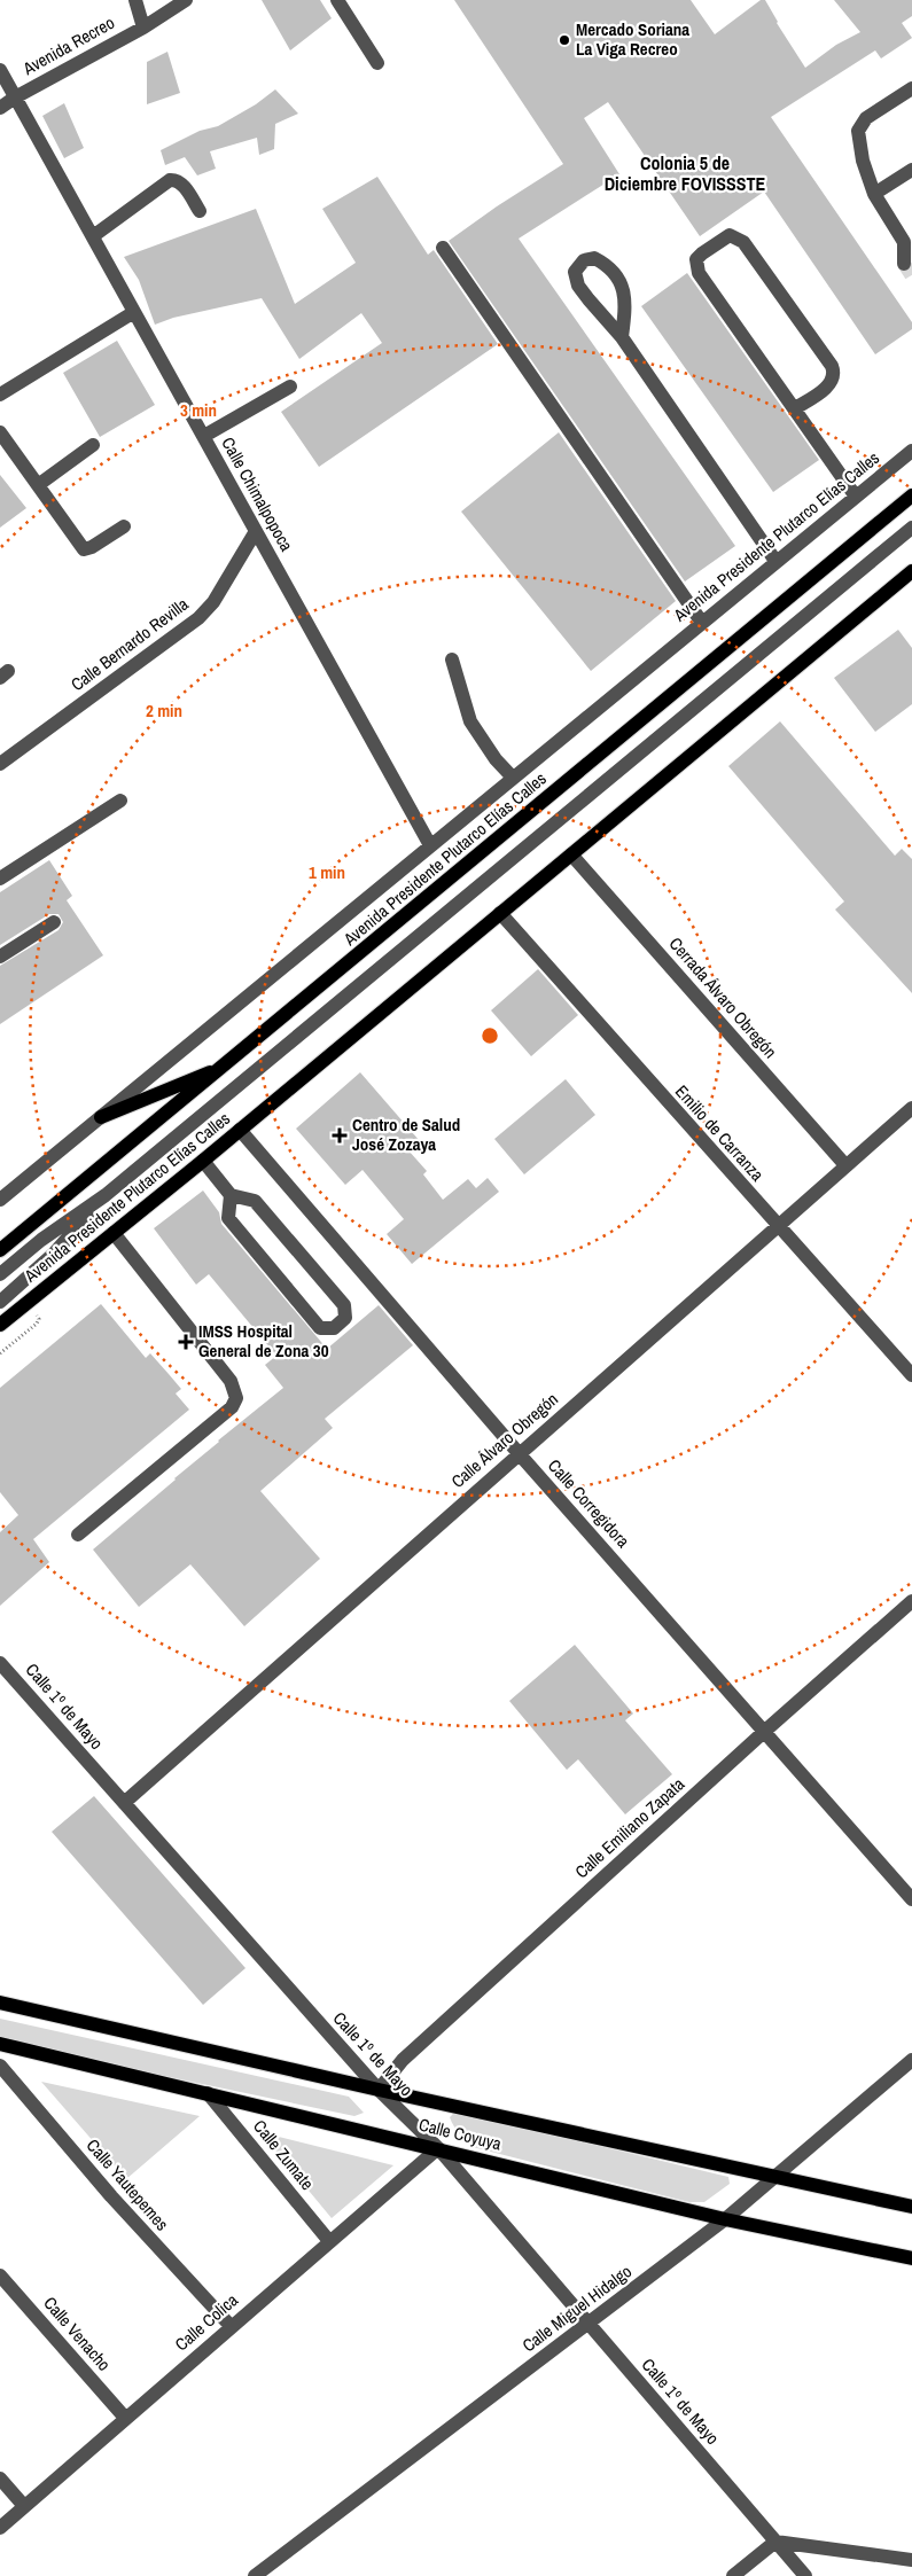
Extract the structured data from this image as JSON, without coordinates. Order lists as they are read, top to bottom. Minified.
{"streets":{"main road":["Avenida Presidente Plutarco Elías Calles","Calle Coyuya"],"street":["Avenida Recreo","Calle Chimalpopoca","Calle Bernardo Revilla","Cerrada Álvaro Obregón","Emilio de Carranza","Calle Álvaro Obregón","Calle Corregidora","Calle 1º de Mayo","Calle Emiliano Zapata","Calle Zumate","Calle Yautepemes","Calle Miguel Hidalgo","Calle Colica","Calle Venacho"]},"crossings":[["Avenida Recreo","Calle Chimalpopoca"],["Calle Chimalpopoca","Avenida Presidente Plutarco Elías Calles"],["Calle Chimalpopoca","Calle Bernardo Revilla"],["Avenida Presidente Plutarco Elías Calles","Cerrada Álvaro Obregón"],["Avenida Presidente Plutarco Elías Calles","Emilio de Carranza"],["Avenida Presidente Plutarco Elías Calles","Calle Corregidora"],["Cerrada Álvaro Obregón","Calle Álvaro Obregón"],["Emilio de Carranza","Calle Álvaro Obregón"],["Calle Álvaro Obregón","Calle Corregidora"],["Calle Álvaro Obregón","Calle 1º de Mayo"],["Calle Corregidora","Calle Emiliano Zapata"],["Calle 1º de Mayo","Calle Emiliano Zapata"],["Calle 1º de Mayo","Calle Coyuya"],["Calle 1º de Mayo","Calle Miguel Hidalgo"],["Calle 1º de Mayo","Calle Colica"],["Calle Emiliano Zapata","Calle Coyuya"],["Calle Coyuya","Calle Zumate"],["Calle Coyuya","Calle Miguel Hidalgo"],["Calle Coyuya","Calle Colica"],["Calle Zumate","Calle Colica"],["Calle Yautepemes","Calle Colica"],["Calle Colica","Calle Venacho"]],"districts":["Colonia 5 de Diciembre FOVISSSTE"],"places":{"other":["Mercado Soriana La Viga Recreo"],"health":["Centro de Salud José Zozaya","IMSS Hospital General de Zona 30"]},"rings":["3 min","2 min","1 min"]}
